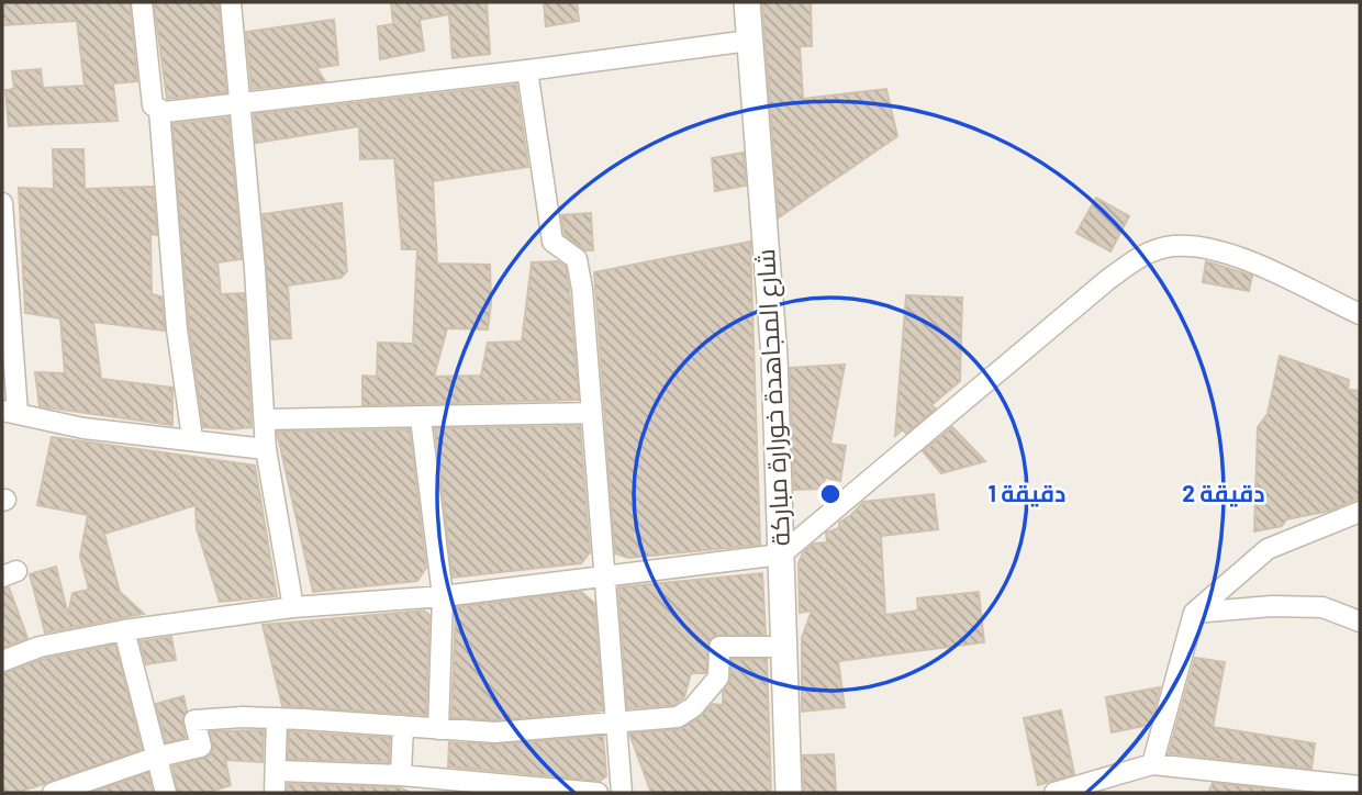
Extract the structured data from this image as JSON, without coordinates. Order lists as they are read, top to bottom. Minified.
{"streets":{"street":["شارع المجاهدة خورارة مباركة"]},"rings":["1 دقيقة","2 دقيقة"]}
